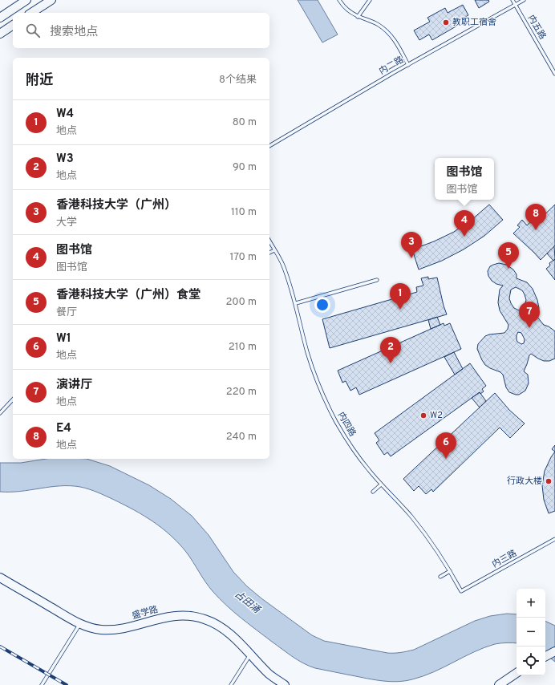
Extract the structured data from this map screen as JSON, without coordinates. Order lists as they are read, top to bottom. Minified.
{"streets":{"street":["盛学路"],"lane":["内五路","内二路","内四路","内三路"]},"crossings":[["内五路","内二路"],["内四路","内三路"]],"water":["占田涌"],"places":["教职工宿舍","W2","行政大楼"],"page":{"search":"搜索地点","heading":["附近","8个结果"],"list":[{"mark":"1","name":"W4","note":"地点","value":"80 m"},{"mark":"2","name":"W3","note":"地点","value":"90 m"},{"mark":"3","name":"香港科技大学（广州）","note":"大学","value":"110 m"},{"mark":"4","name":"图书馆","note":"图书馆","value":"170 m"},{"mark":"5","name":"香港科技大学（广州）食堂","note":"餐厅","value":"200 m"},{"mark":"6","name":"W1","note":"地点","value":"210 m"},{"mark":"7","name":"演讲厅","note":"地点","value":"220 m"},{"mark":"8","name":"E4","note":"地点","value":"240 m"}],"popup":["图书馆","图书馆"],"pins":["8","4","3","5","1","7","2","6"],"map_buttons":["+","−"]}}
